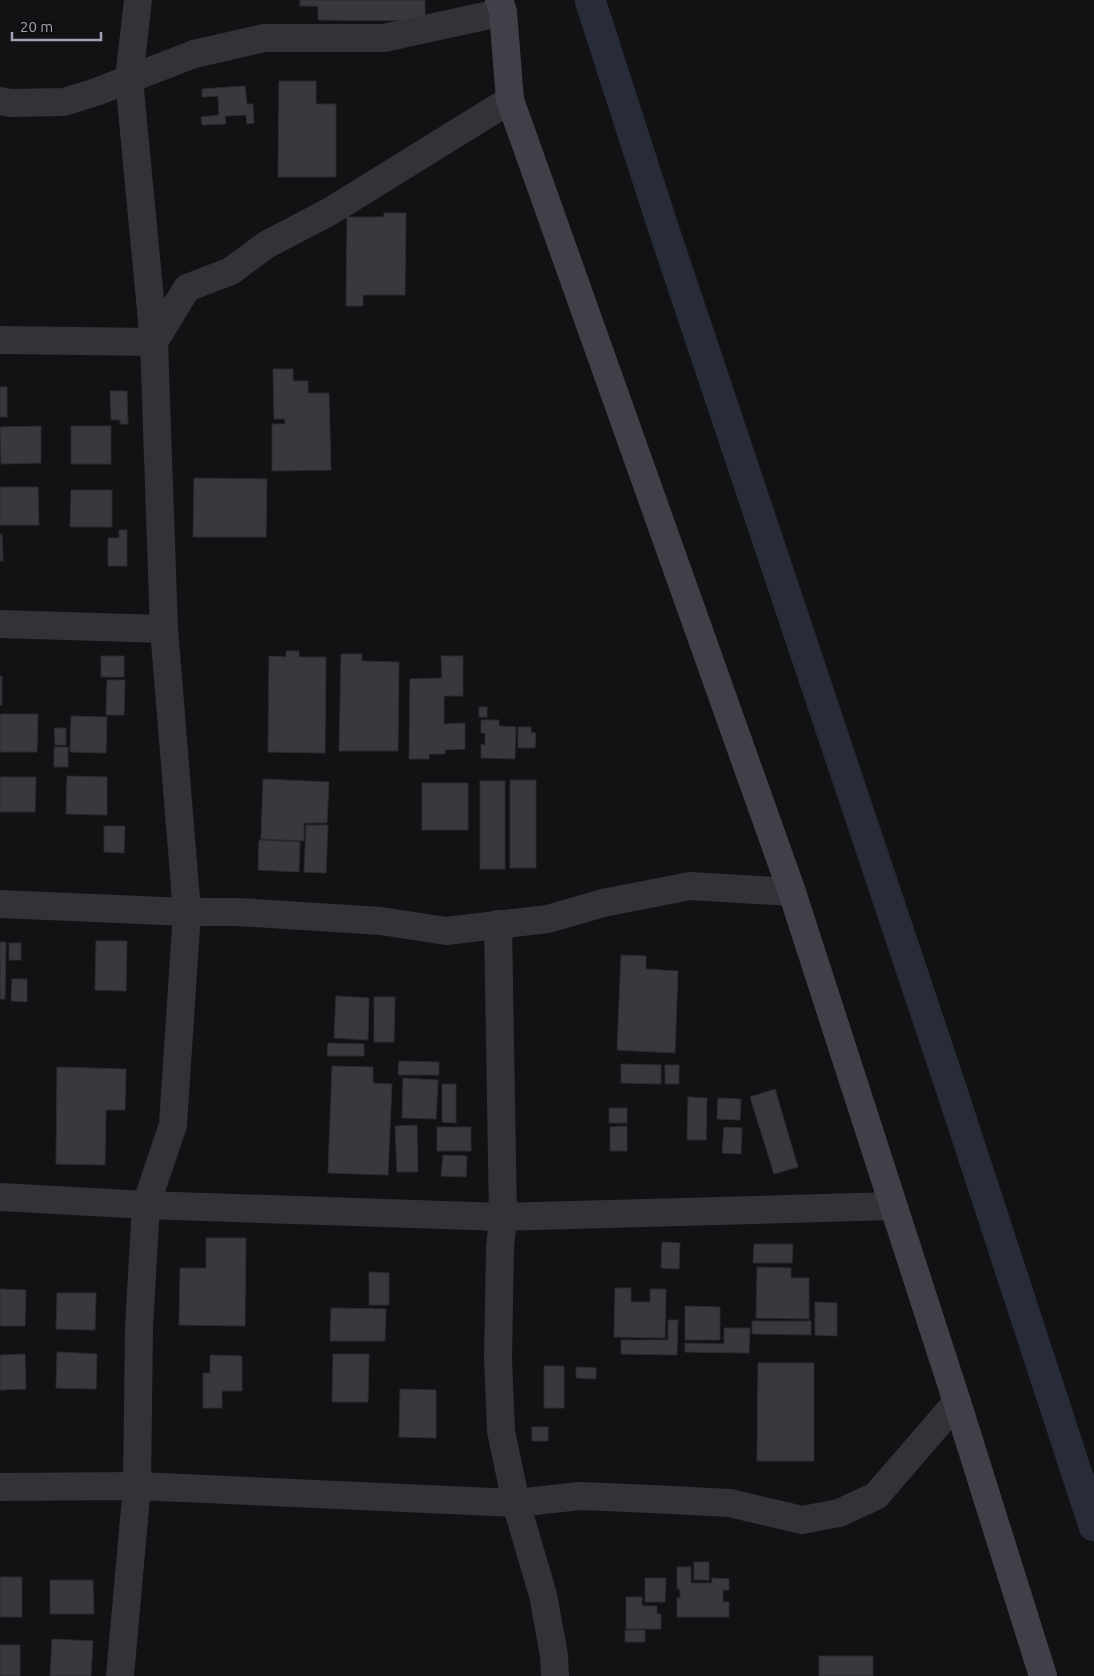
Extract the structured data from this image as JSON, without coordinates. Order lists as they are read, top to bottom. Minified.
{"scale_bar":"20 m"}
